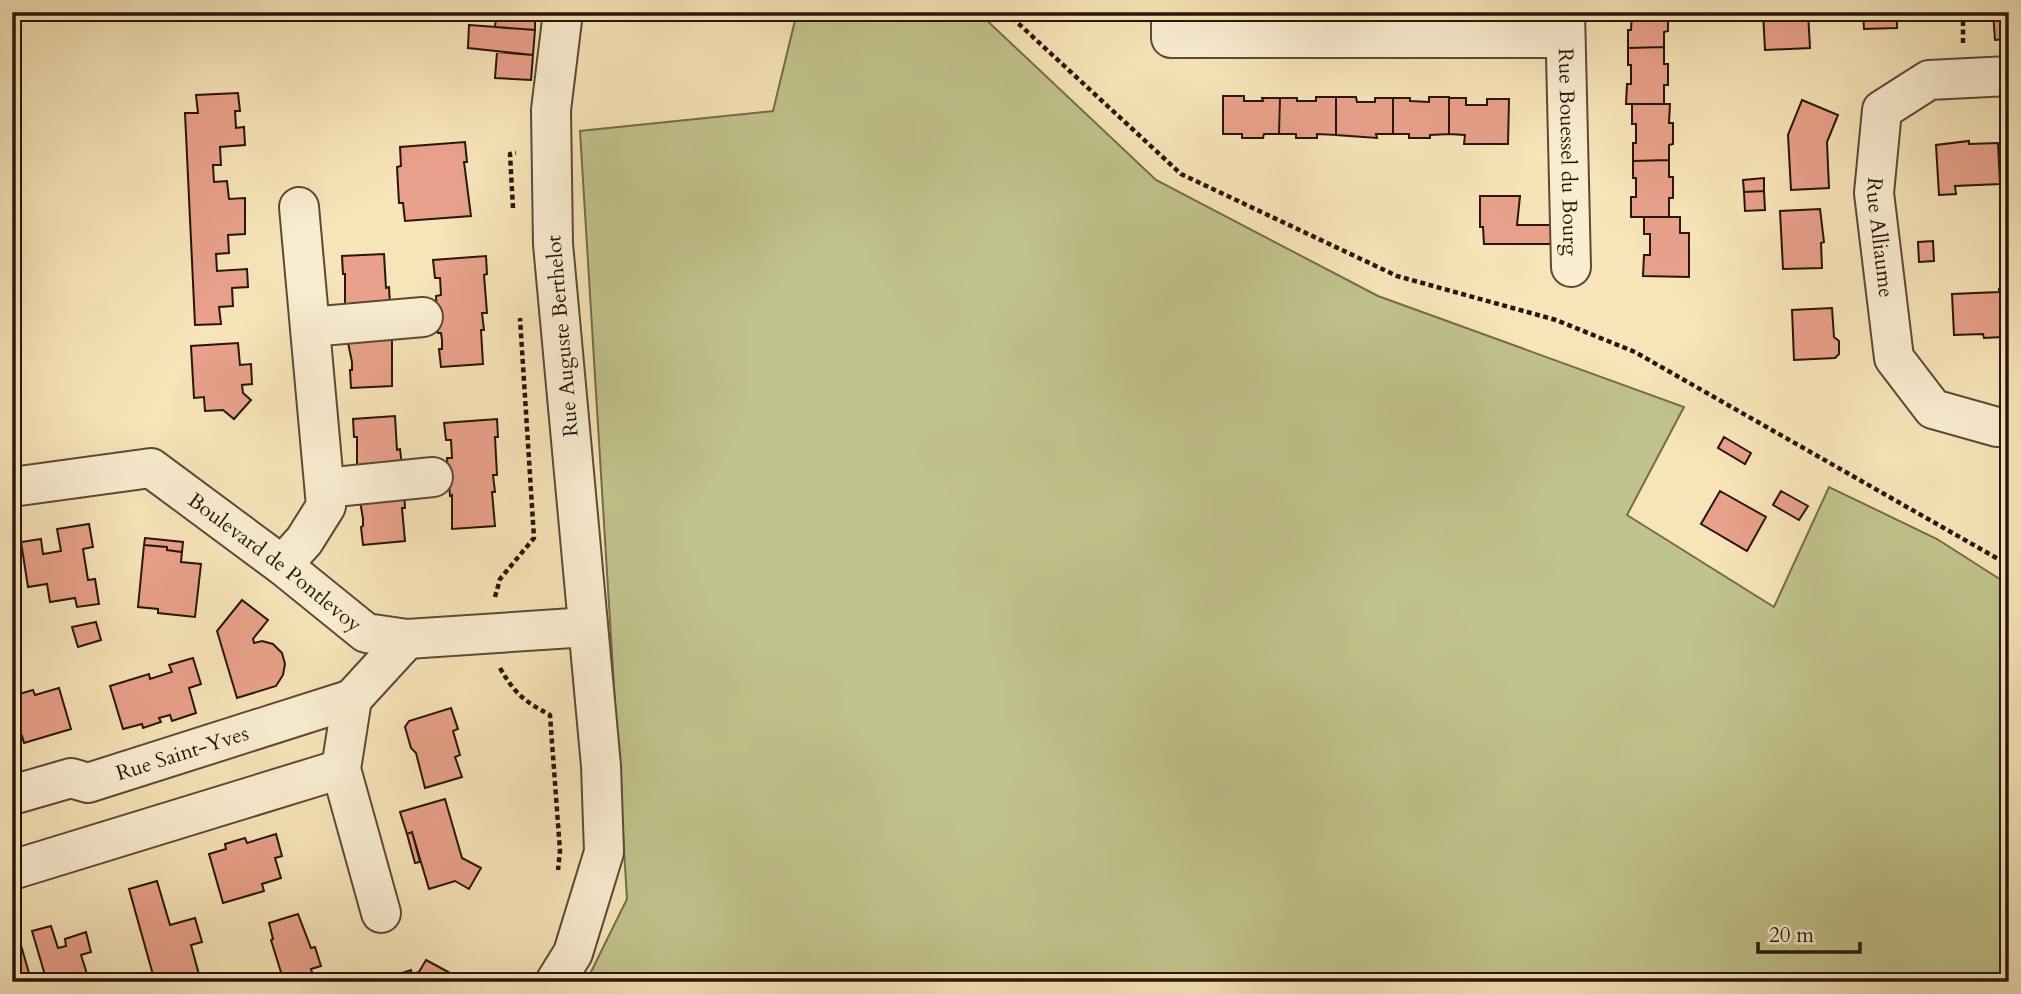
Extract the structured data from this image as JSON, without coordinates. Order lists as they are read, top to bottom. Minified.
{"streets":{"street":["Rue Bouessel du Bourg","Rue Alliaume","Rue Auguste Berthelot","Boulevard de Pontlevoy","Rue Saint-Yves"]},"crossings":[["Rue Auguste Berthelot","Boulevard de Pontlevoy"],["Boulevard de Pontlevoy","Rue Saint-Yves"]],"scale_bar":"20 m"}
